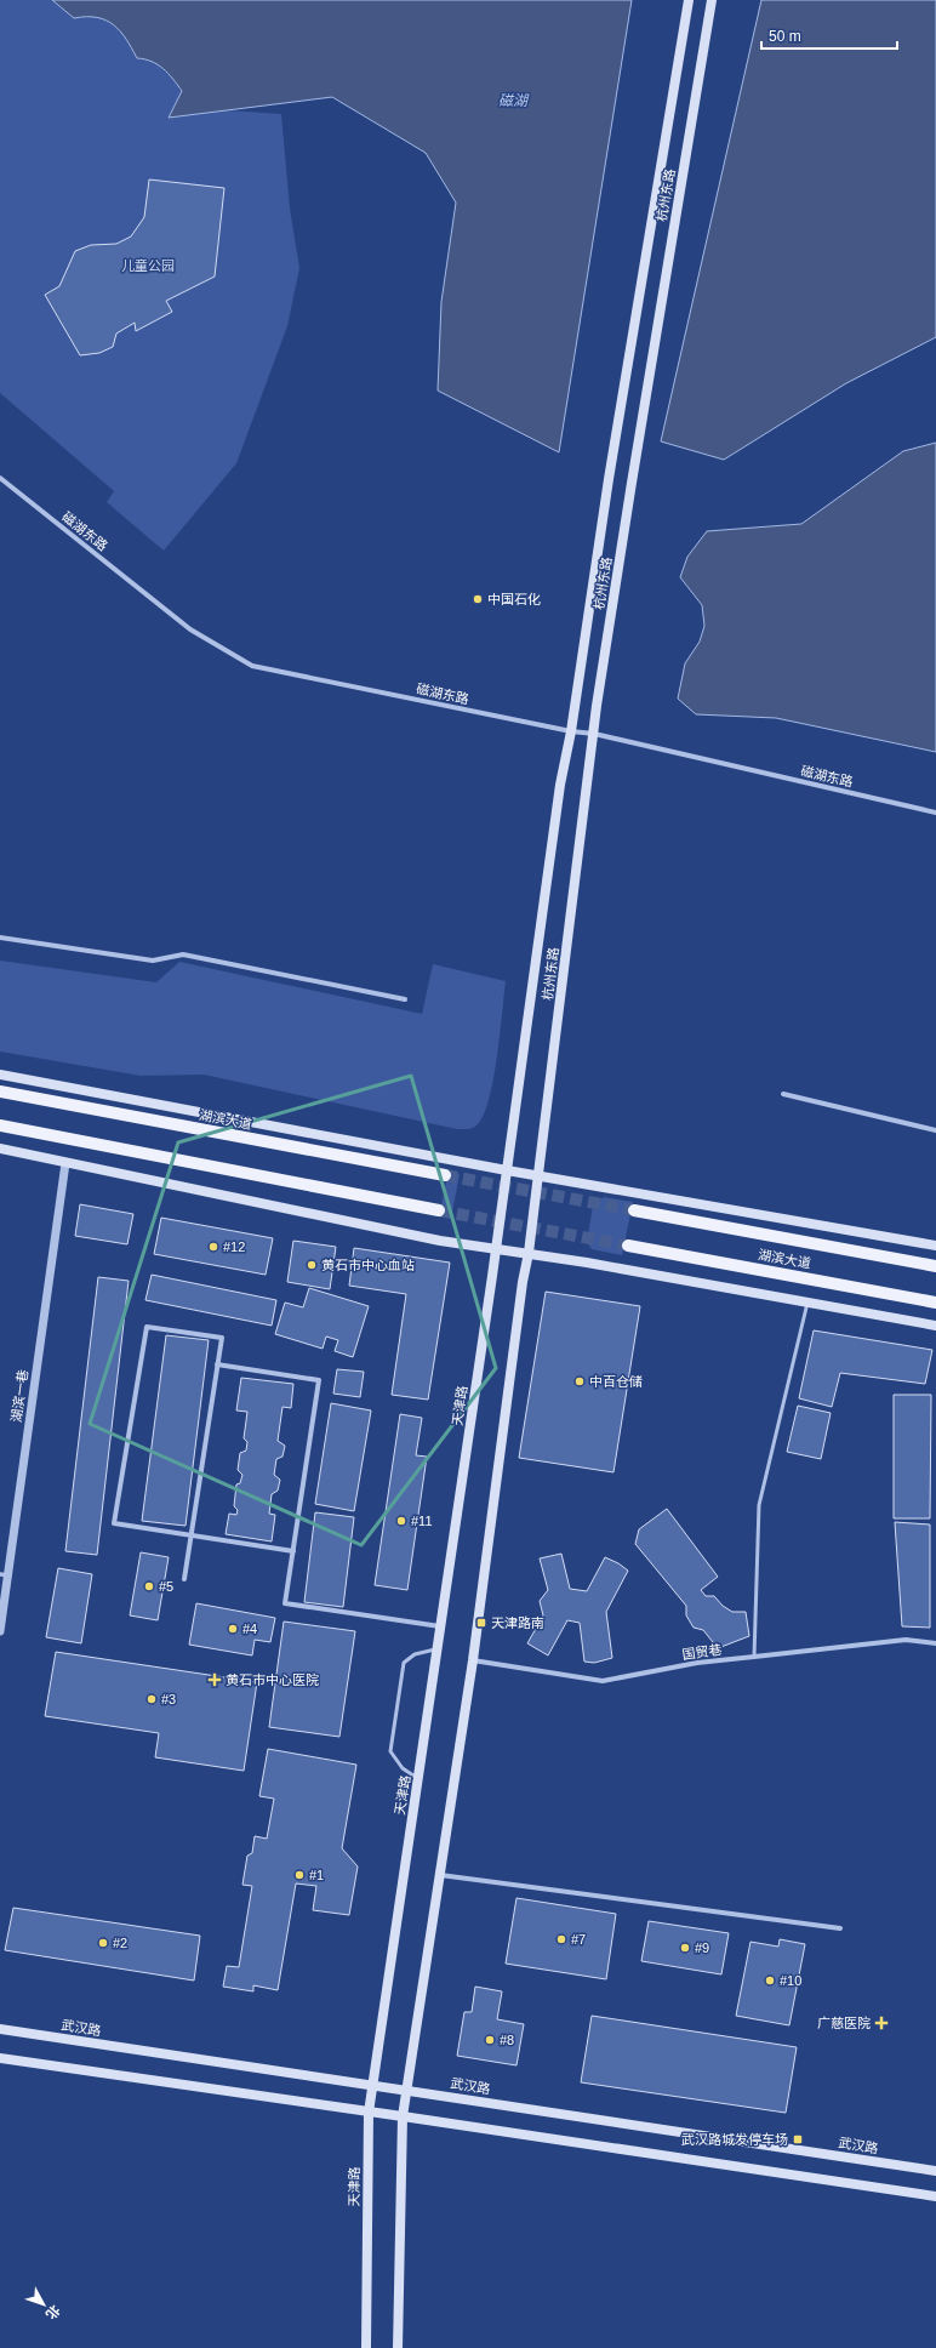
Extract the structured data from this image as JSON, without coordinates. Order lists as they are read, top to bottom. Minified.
{"streets":{"main road":["杭州东路","湖滨大道","天津路","武汉路"],"street":["磁湖东路","湖滨一巷","国贸巷"]},"crossings":[["杭州东路","磁湖东路"],["杭州东路","天津路"],["天津路","武汉路"]],"water":["磁湖"],"parks":["儿童公园"],"places":{"other":["中国石化","#12","黄石市中心血站","中百仓储","#11","#5","#4","#3","#1","#7","#2","#9","#10","#8"],"transit":["天津路南","武汉路城发停车场"],"health":["黄石市中心医院","广慈医院"]},"scale_bar":"50 m","north":"bottom right"}
